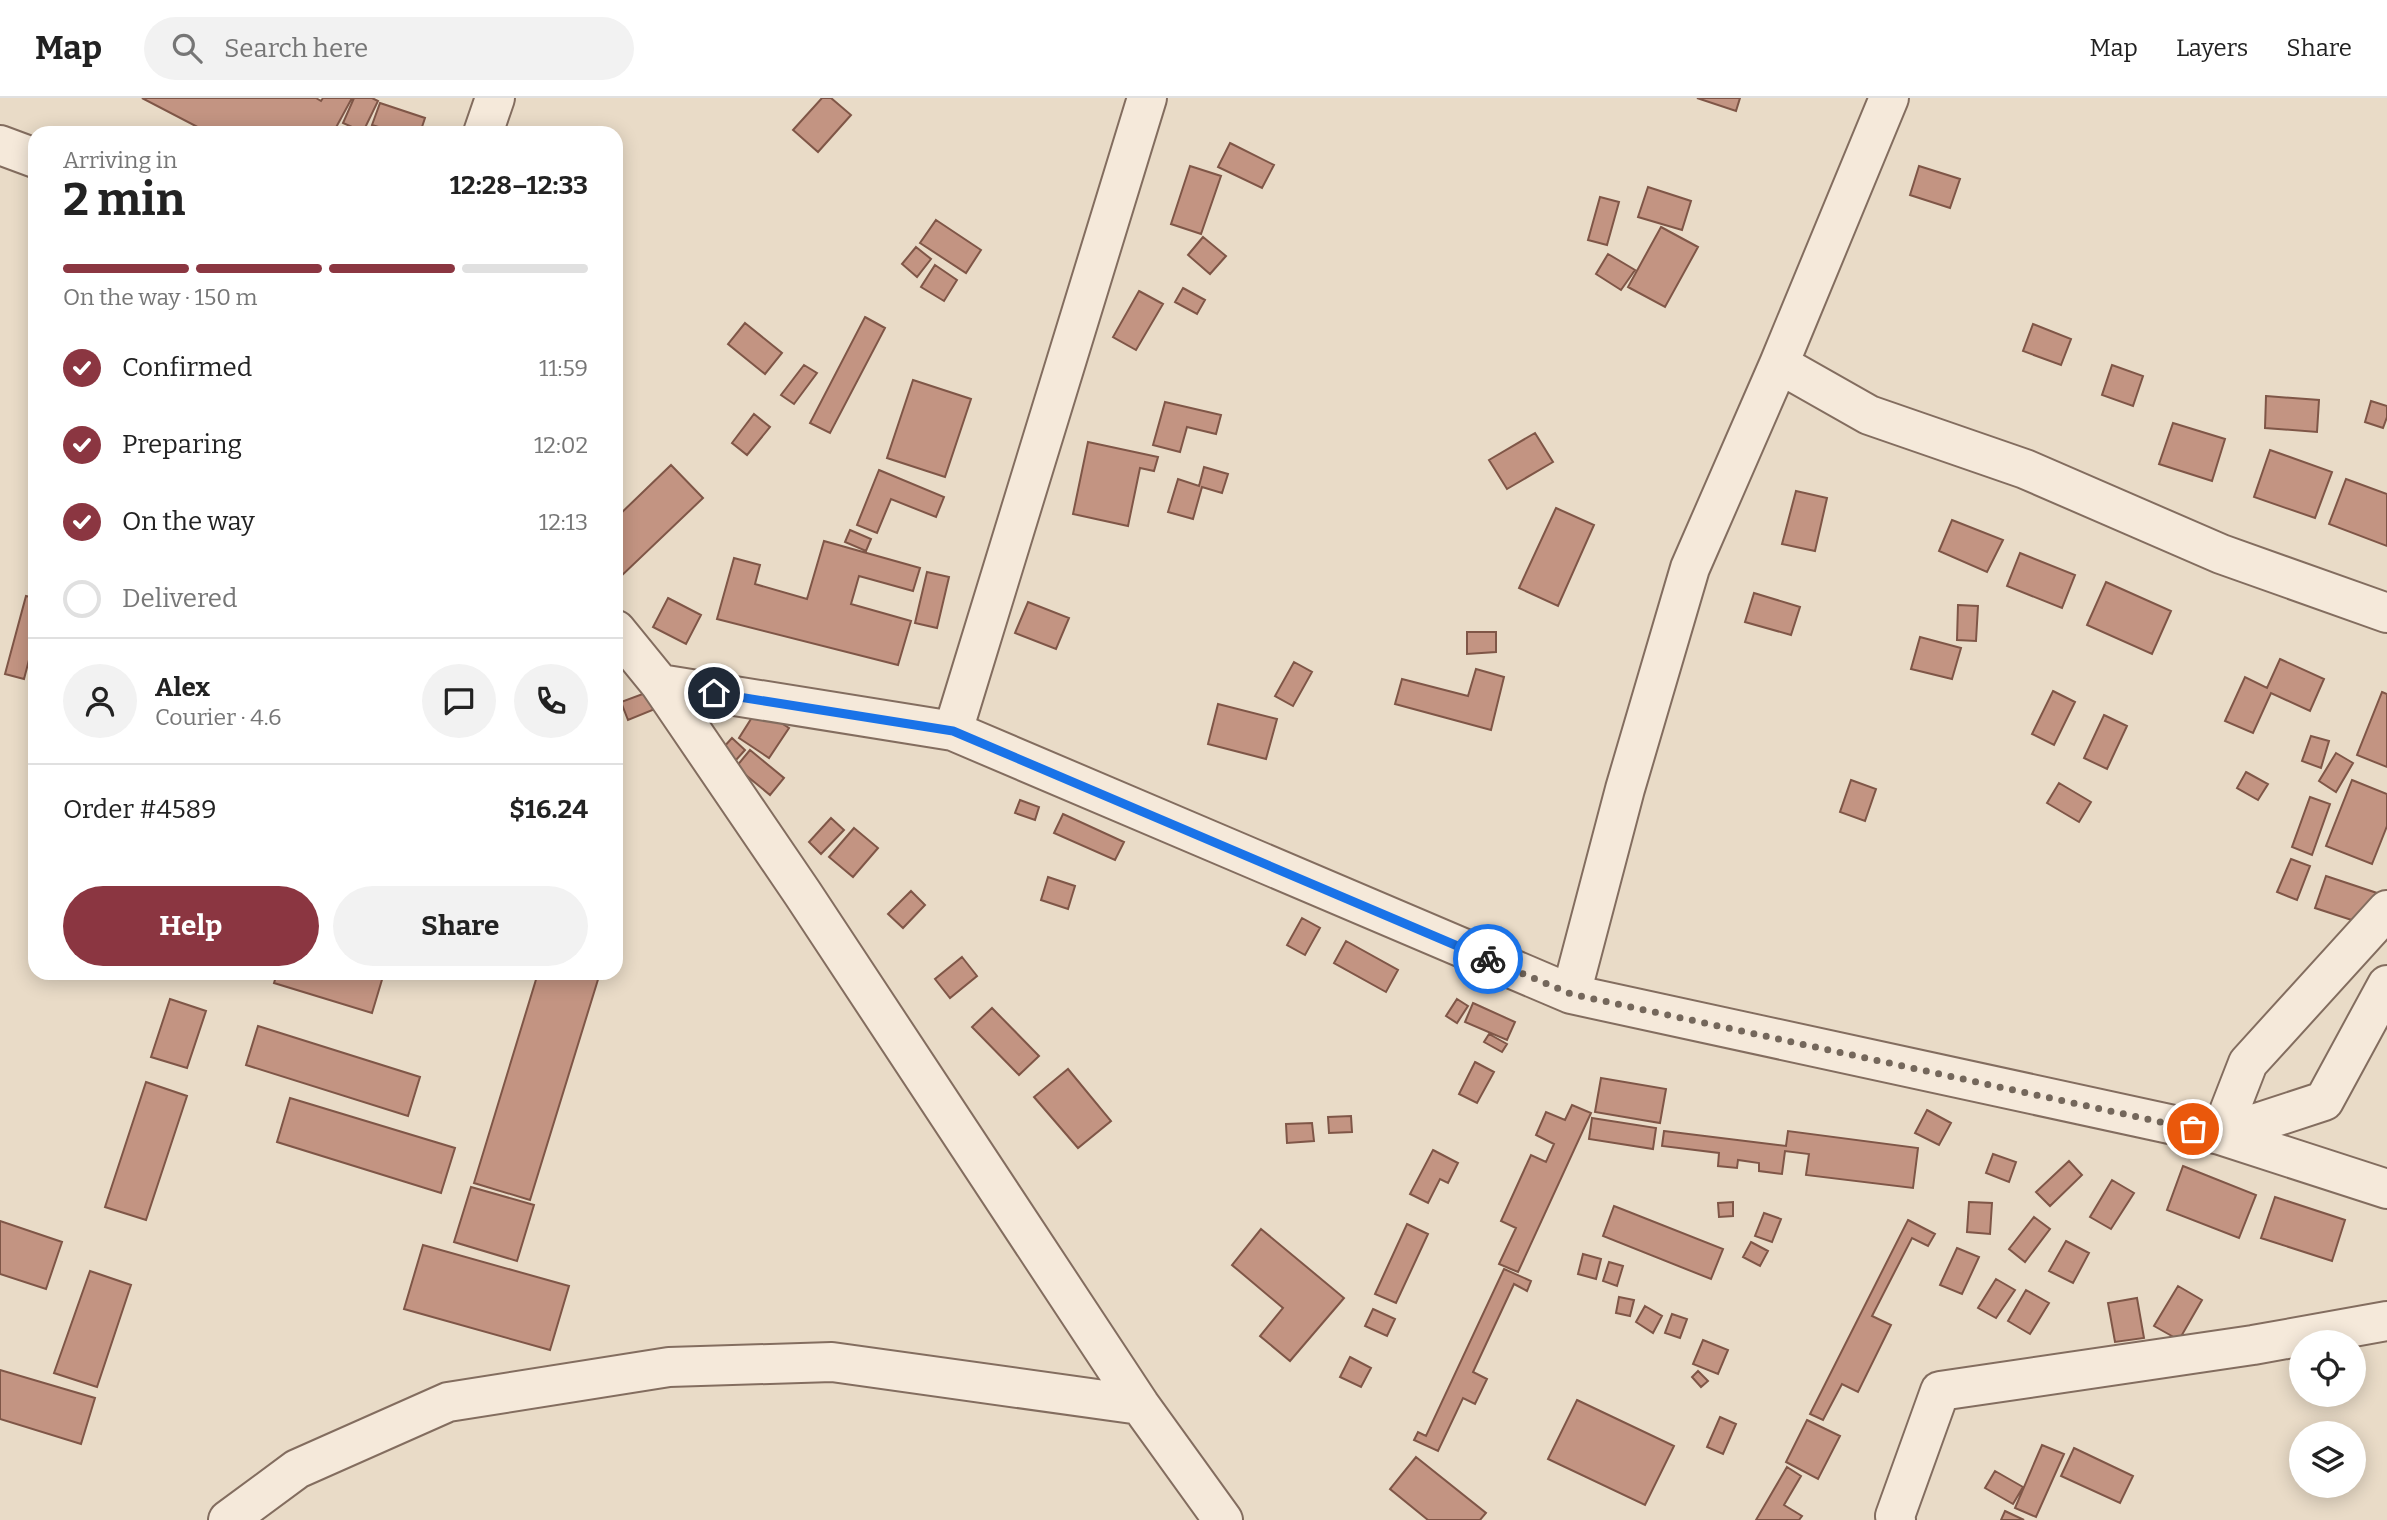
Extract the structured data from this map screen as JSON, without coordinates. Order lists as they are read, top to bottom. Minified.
{"page":{"header":"Map","search":"Search here","nav":["Map","Layers","Share"],"heading":["2 min","Arriving in","12:28–12:33"],"panel":["Alex","Courier · 4.6","Order #4589","$16.24"],"bar":"On the way · 150 m","list":[["Confirmed","11:59"],["Preparing","12:02"],["On the way","12:13"],"Delivered"],"buttons":["Help","Share"]}}
